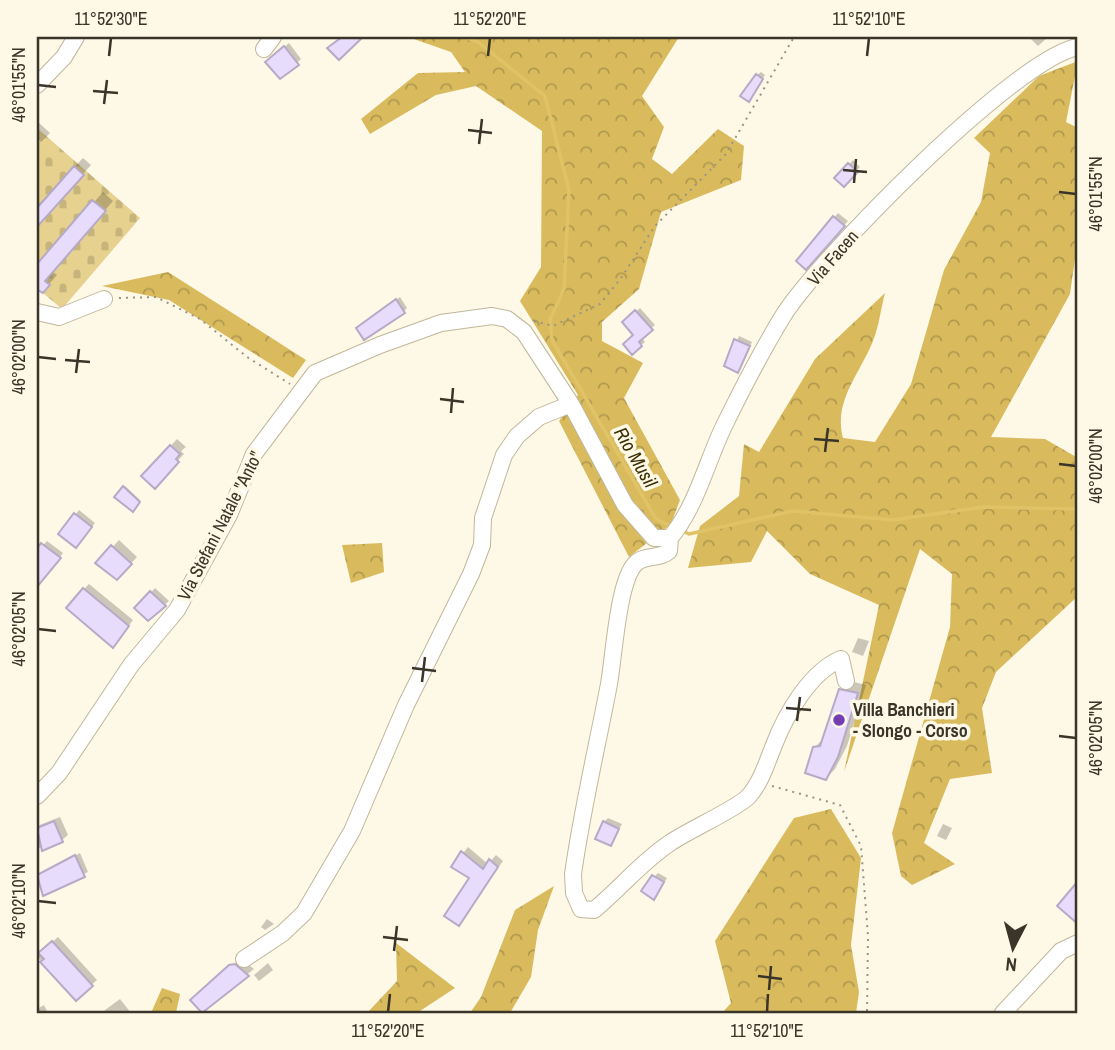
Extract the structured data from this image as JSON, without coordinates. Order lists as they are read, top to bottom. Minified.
{"streets":{"street":["Via Facen","Via Stefani Natale \"Anto\""]},"crossings":[["Via Facen","Via Stefani Natale \"Anto\""]],"water":["Rio Musil"],"places":["Villa Banchieri - Slongo - Corso"],"north":"bottom","coordinates":["11°52'30\"E","11°52'20\"E","11°52'10\"E","46°01'55\"N","46°02'00\"N","46°02'05\"N","46°02'10\"N"]}
